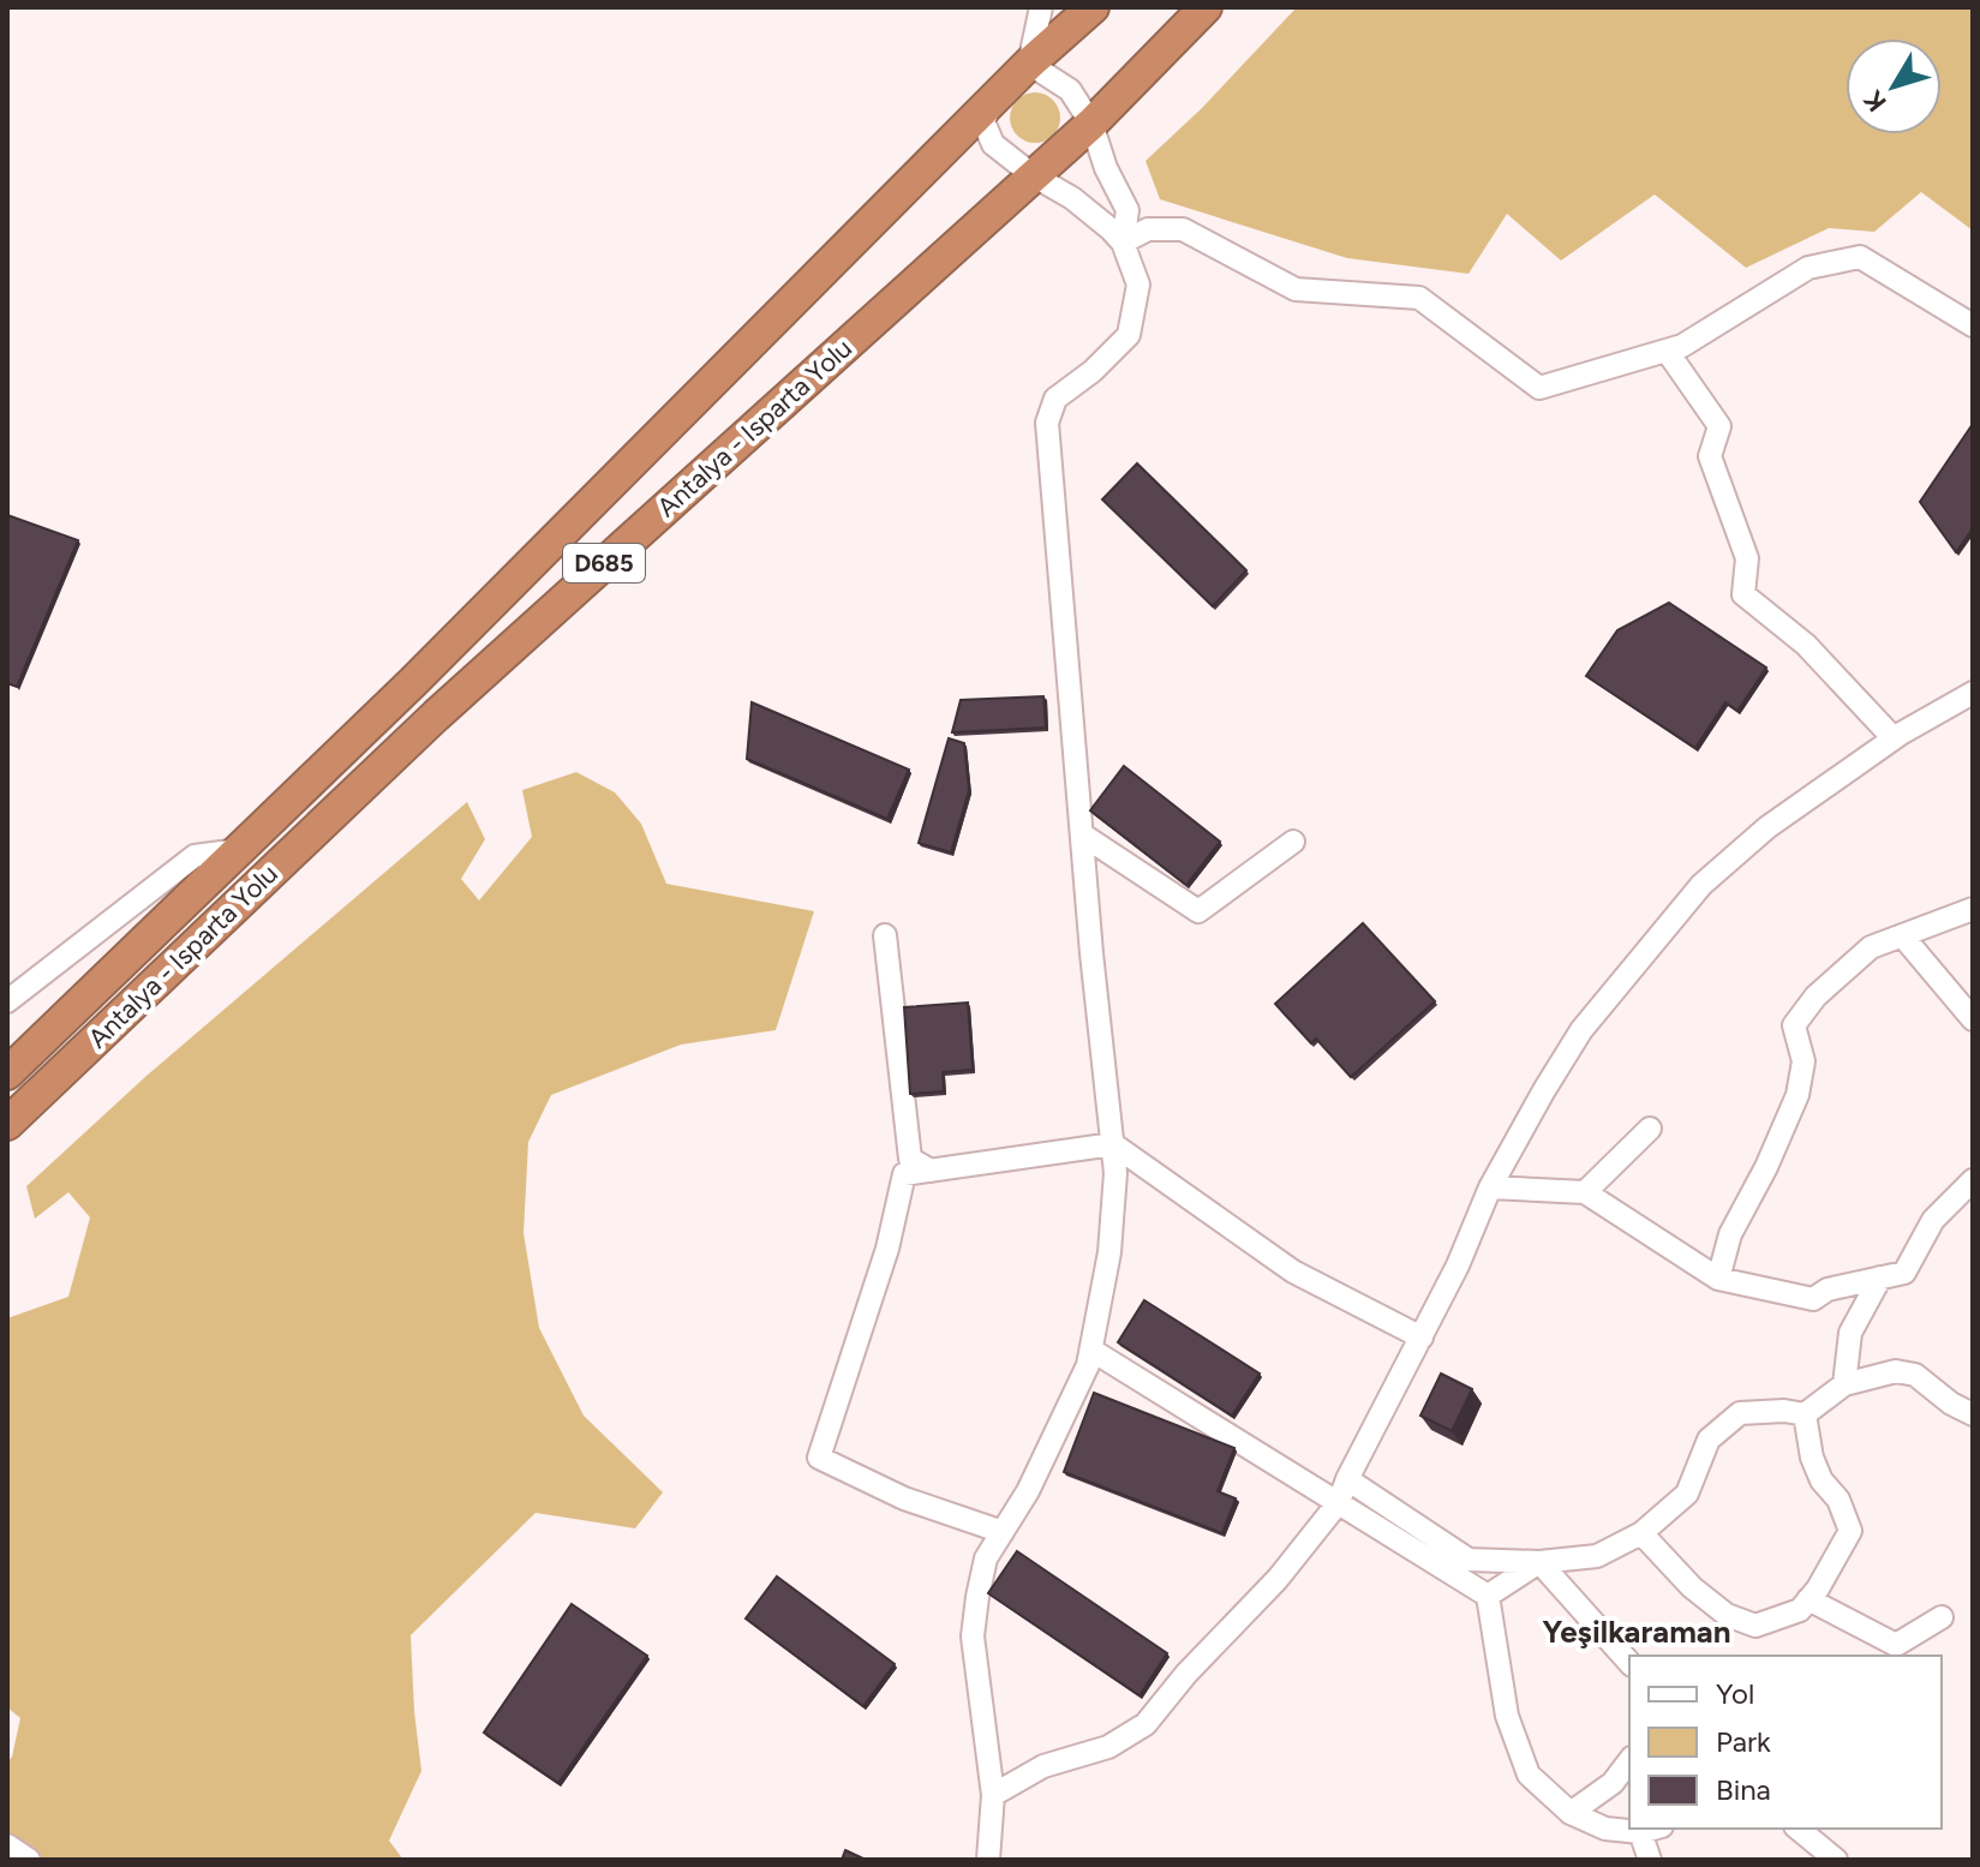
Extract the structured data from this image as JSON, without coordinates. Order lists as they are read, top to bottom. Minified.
{"streets":{"highway":["Antalya - Isparta Yolu","D685"]},"districts":["Yeşilkaraman"],"legend":["Yol","Park","Bina"],"north":"bottom left"}
